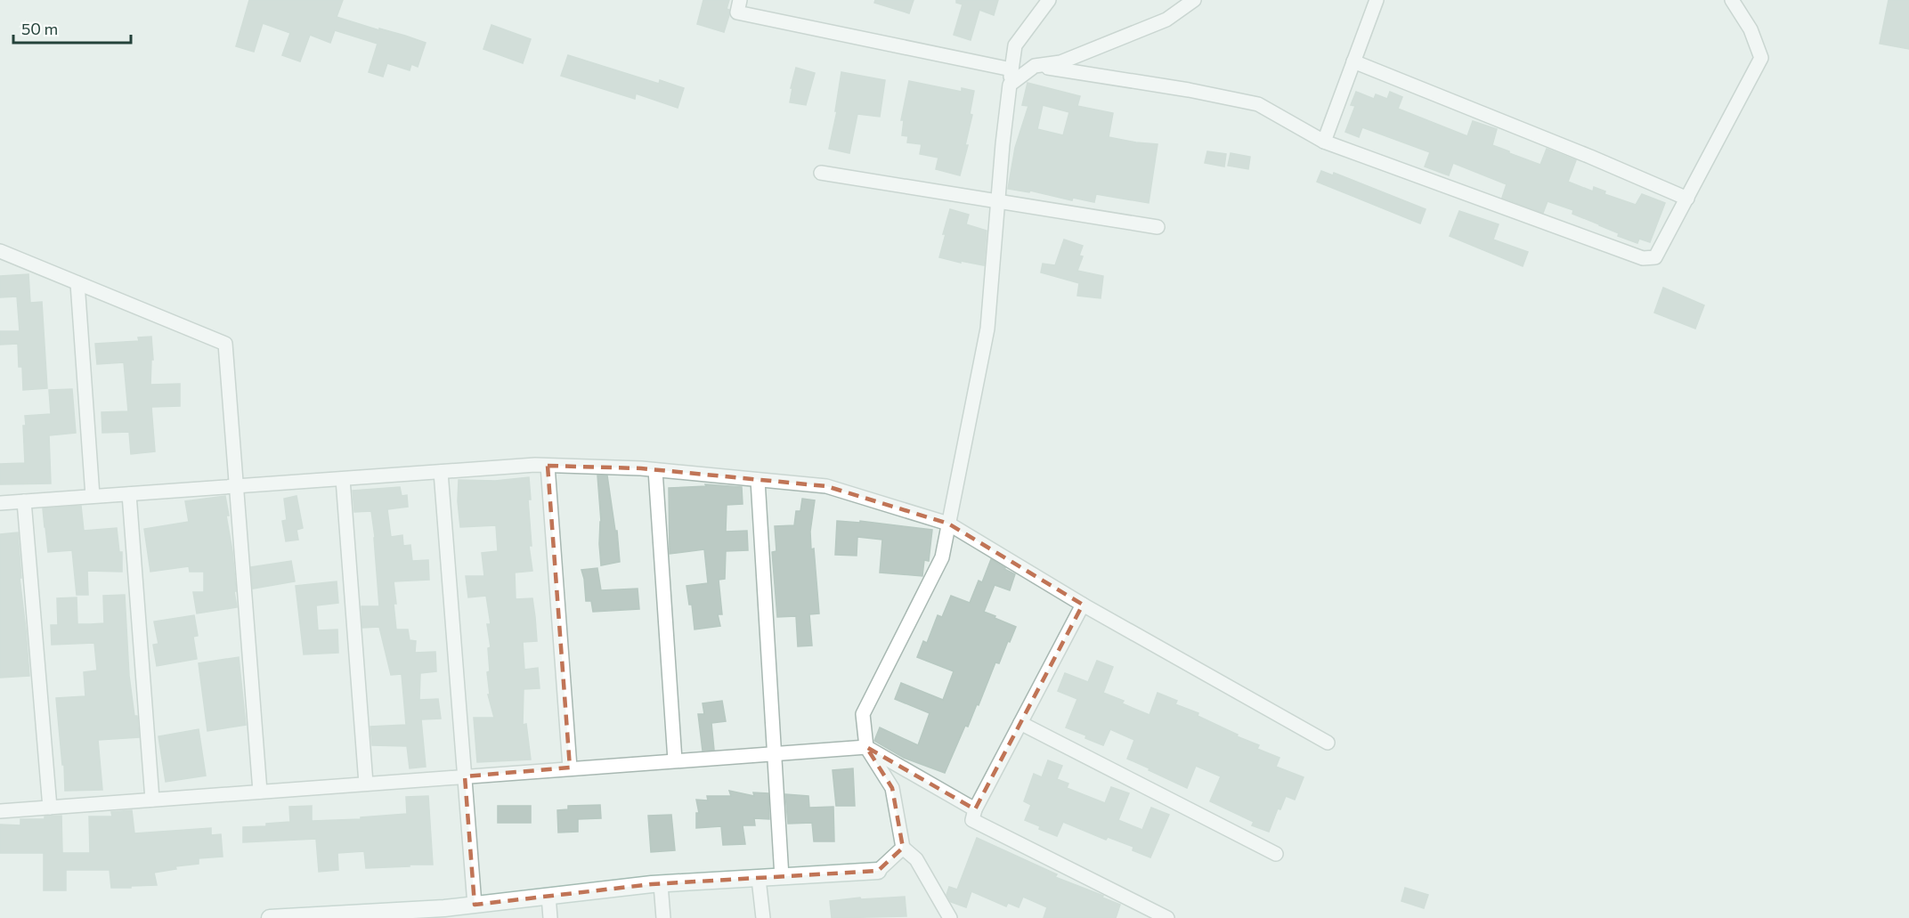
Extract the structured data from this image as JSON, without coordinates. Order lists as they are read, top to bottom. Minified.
{"scale_bar":"50 m"}
